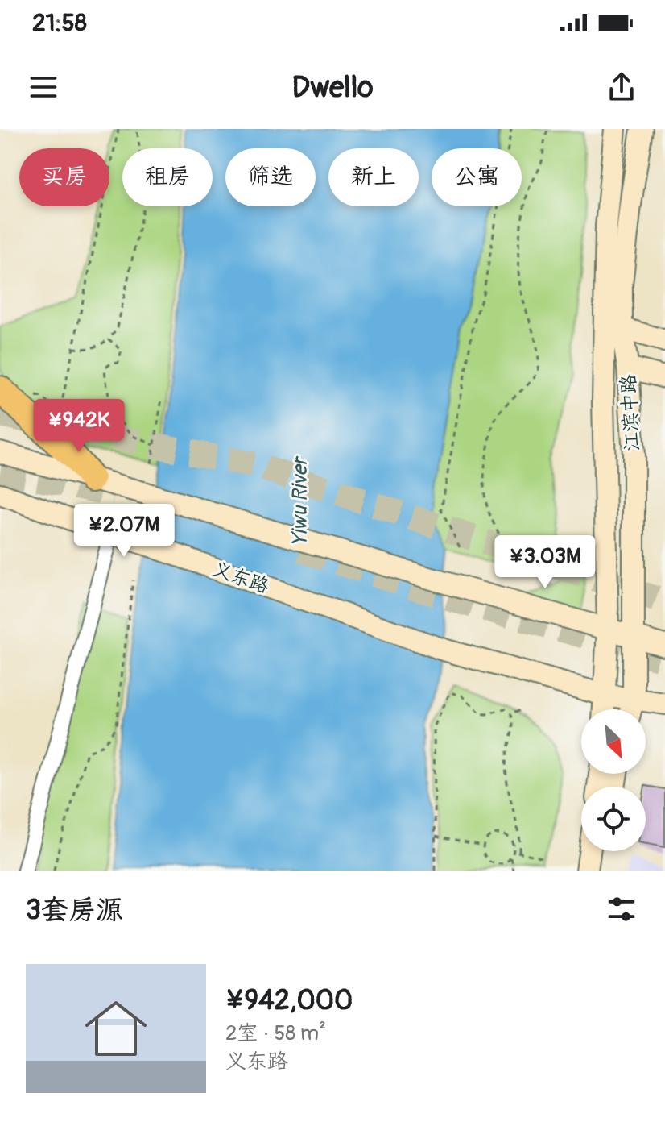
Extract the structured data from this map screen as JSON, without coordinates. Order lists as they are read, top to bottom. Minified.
{"streets":{"main road":["江滨中路","义东路"]},"crossings":[["江滨中路","义东路"]],"water":["Yiwu River"],"north":"bottom right","page":{"status":"21:58","header":"Dwello","chip":["买房","租房","筛选","新上","公寓"],"price":["¥942K","¥2.07M","¥3.03M"],"heading":"3套房源","list":[{"name":"¥942,000","note":"2室 · 58 m² · 义东路"}]}}
